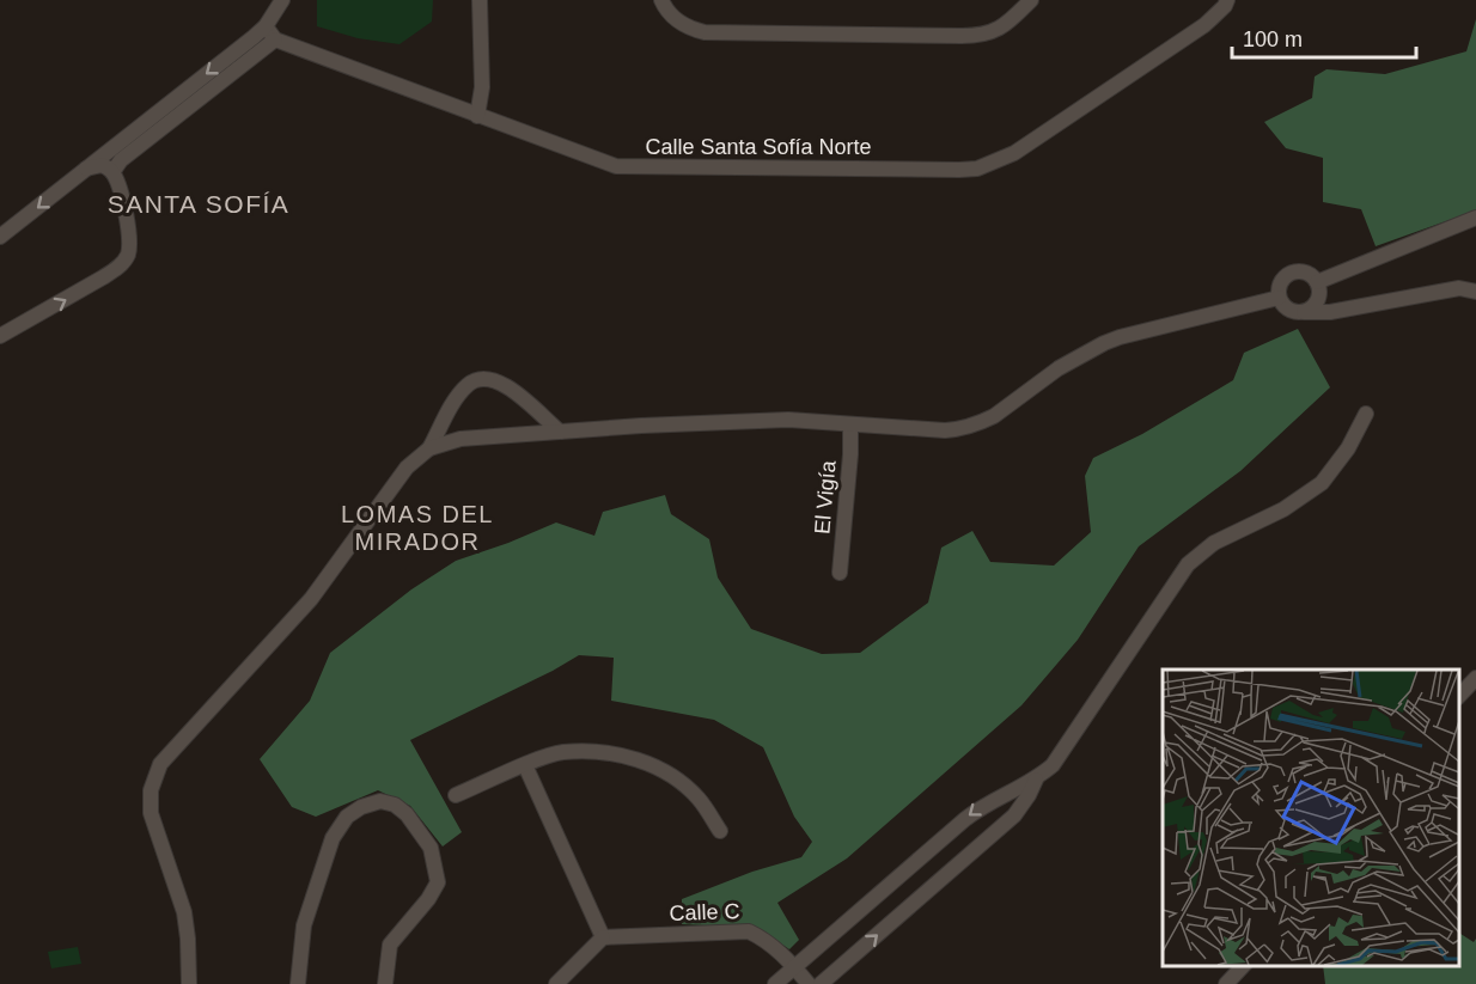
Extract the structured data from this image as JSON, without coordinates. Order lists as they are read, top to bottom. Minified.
{"streets":{"street":["Calle Santa Sofía Norte","El Vigía","Calle C"]},"districts":["SANTA SOFÍA","LOMAS DEL MIRADOR"],"scale_bar":"100 m"}
